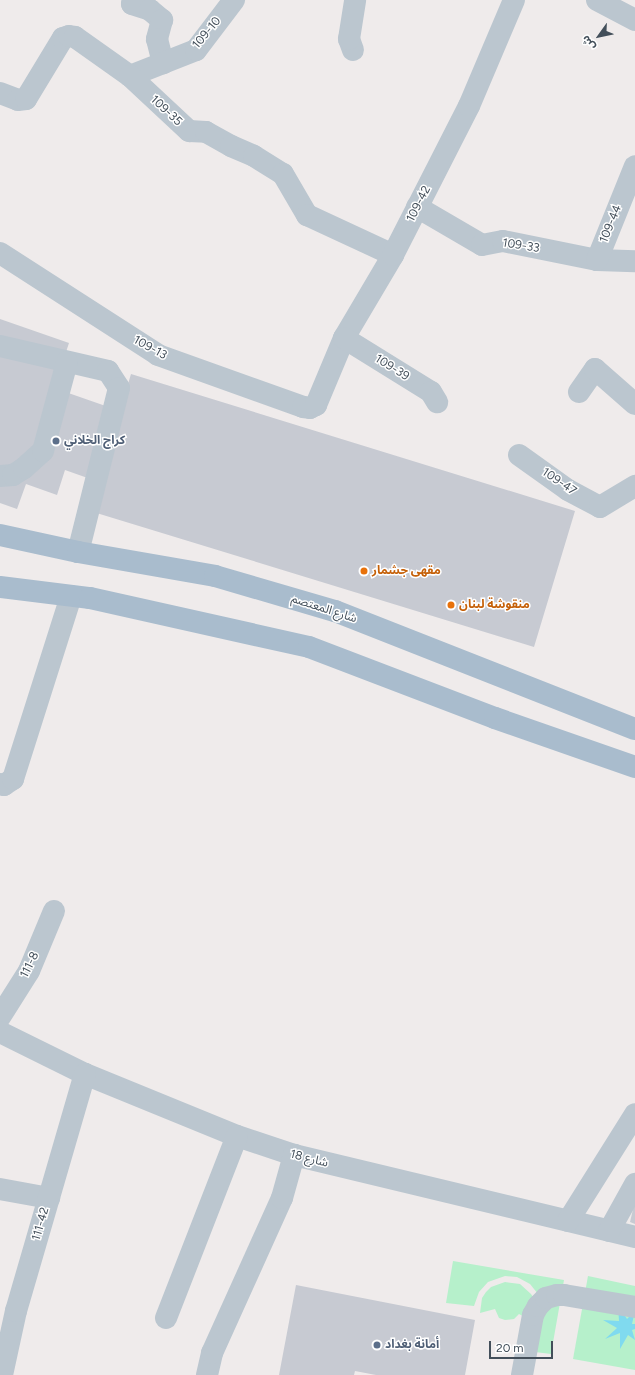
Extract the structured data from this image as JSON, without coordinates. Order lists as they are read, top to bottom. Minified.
{"streets":{"main road":["شارع المعتصم"],"street":["109-10","109-35","109-42","109-44","109-33","109-13","109-39","109-47","111-8","شارع 18","111-42"]},"crossings":[["109-10","109-35"],["109-35","109-42"],["109-42","109-33"],["109-42","109-13"],["109-42","109-39"],["109-44","109-33"],["شارع 18","111-42"]],"places":["كراج الخلاني","مقهى جشمار","منقوشة لبنان","أمانة بغداد"],"scale_bar":"20 m","north":"bottom left"}
